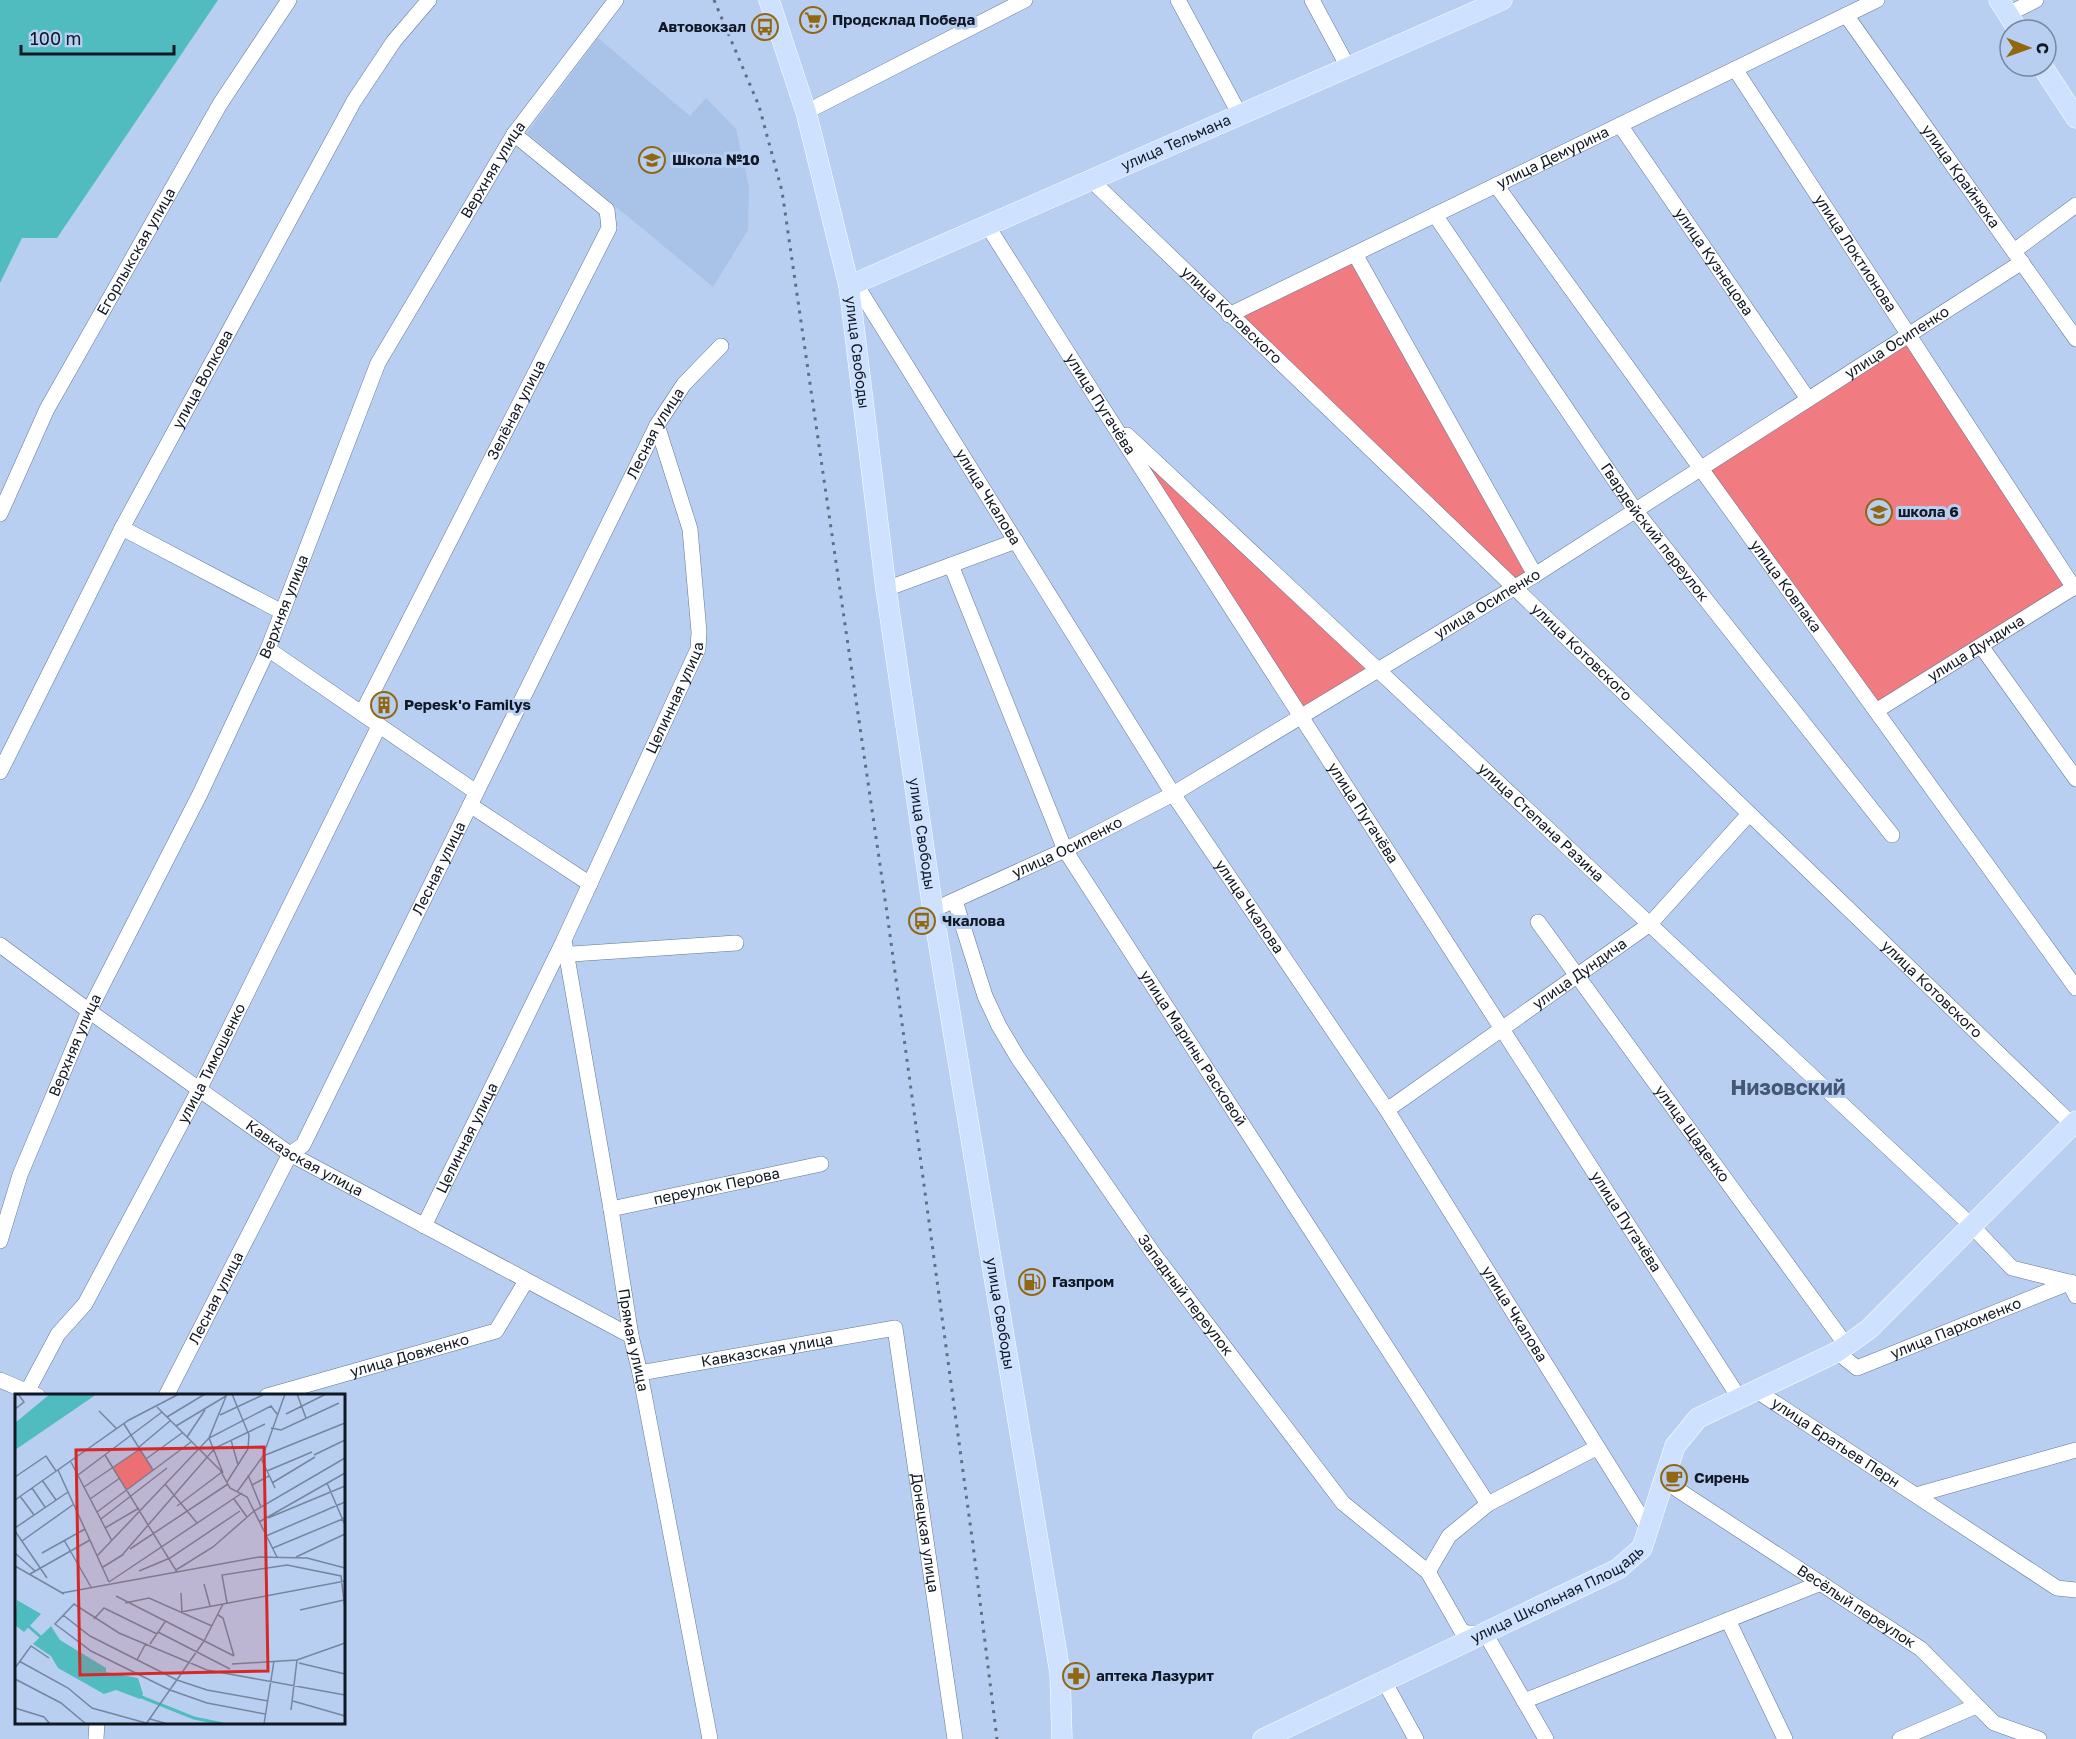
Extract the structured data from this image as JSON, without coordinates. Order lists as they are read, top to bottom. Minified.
{"streets":{"main road":["улица Тельмана","улица Свободы","улица Школьная Площадь"],"street":["улица Демурина","Верхняя улица","улица Крайнюка","Егорлыкская улица","улица Локтионова","улица Кузнецова","улица Котовского","улица Осипенко","улица Волкова","улица Пугачёва","Зелёная улица","Лесная улица","улица Чкалова","Гвардейский переулок","улица Ковпака","улица Дундича","Целинная улица","улица Степана Разина","улица Марины Расковой","улица Тимошенко","улица Щаденко","Кавказская улица","переулок Перова","Западный переулок","улица Пархоменко","Прямая улица","улица Довженко","улица Братьев Перн","Донецкая улица","Весёлый переулок"]},"crossings":[["улица Тельмана","улица Котовского"],["улица Тельмана","улица Свободы"],["улица Тельмана","улица Пугачёва"],["улица Тельмана","улица Чкалова"],["улица Демурина","улица Крайнюка"],["улица Демурина","улица Локтионова"],["улица Демурина","улица Кузнецова"],["улица Демурина","улица Котовского"],["улица Демурина","Гвардейский переулок"],["улица Демурина","улица Ковпака"],["Верхняя улица","Зелёная улица"],["Верхняя улица","Кавказская улица"],["улица Крайнюка","улица Осипенко"],["улица Локтионова","улица Осипенко"],["улица Локтионова","улица Дундича"],["улица Кузнецова","улица Осипенко"],["улица Котовского","улица Осипенко"],["улица Котовского","улица Дундича"],["улица Котовского","улица Школьная Площадь"],["улица Осипенко","улица Свободы"],["улица Осипенко","улица Пугачёва"],["улица Осипенко","улица Чкалова"],["улица Осипенко","Гвардейский переулок"],["улица Осипенко","улица Ковпака"],["улица Осипенко","улица Степана Разина"],["улица Осипенко","улица Марины Расковой"],["улица Осипенко","Западный переулок"],["улица Свободы","улица Чкалова"],["улица Пугачёва","улица Дундича"],["улица Пугачёва","улица Степана Разина"],["улица Пугачёва","улица Братьев Перн"],["улица Пугачёва","улица Школьная Площадь"],["Лесная улица","Целинная улица"],["Лесная улица","Кавказская улица"],["улица Чкалова","улица Дундича"],["улица Чкалова","улица Школьная Площадь"],["улица Ковпака","улица Дундича"],["улица Дундича","улица Степана Разина"],["улица Дундича","улица Щаденко"],["Целинная улица","Кавказская улица"],["Целинная улица","Прямая улица"],["улица Степана Разина","улица Пархоменко"],["улица Степана Разина","улица Школьная Площадь"],["улица Тимошенко","Кавказская улица"],["улица Щаденко","улица Пархоменко"],["улица Щаденко","улица Школьная Площадь"],["Кавказская улица","Прямая улица"],["Кавказская улица","улица Довженко"],["Кавказская улица","Донецкая улица"],["переулок Перова","Прямая улица"],["Западный переулок","улица Школьная Площадь"],["улица Пархоменко","улица Школьная Площадь"],["улица Братьев Перн","улица Школьная Площадь"],["улица Школьная Площадь","Весёлый переулок"]],"districts":["Низовский"],"places":{"supermarket":["Продсклад Победа"],"bus stop":["Автовокзал","Чкалова"],"school or university":["Школа №10","школа 6"],"building":["Pepesk'o Familys"],"fuel station":["Газпром"],"cafe":["Сирень"],"pharmacy":["аптека Лазурит"]},"scale_bar":"100 m","north":"right"}
